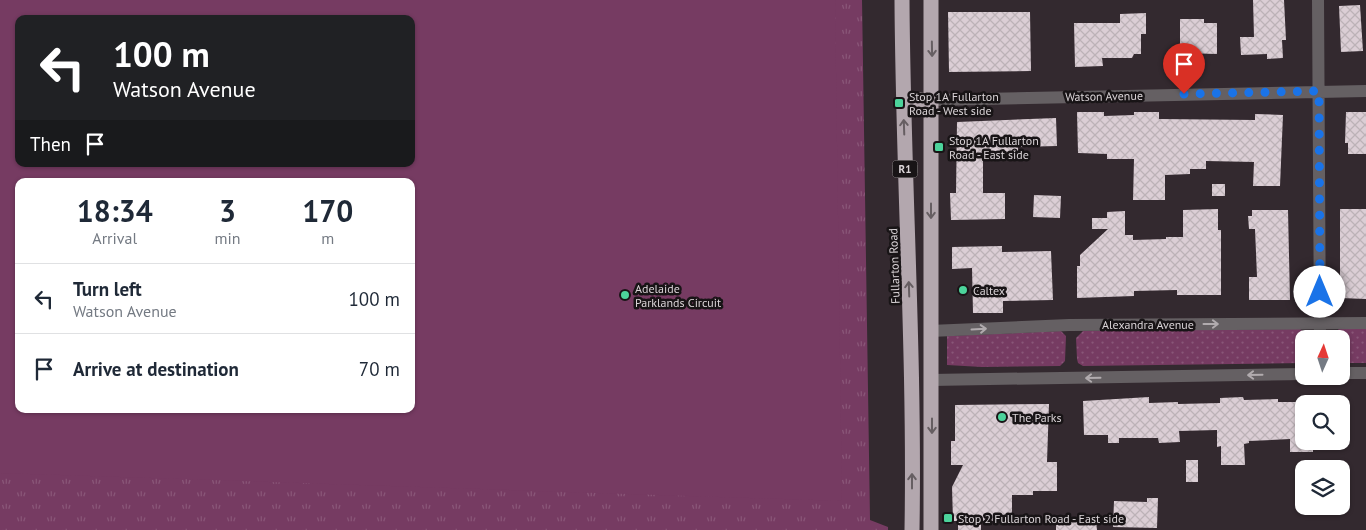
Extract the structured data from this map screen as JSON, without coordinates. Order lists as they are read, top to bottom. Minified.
{"streets":{"highway":["R1","Fullarton Road"],"street":["Watson Avenue","Alexandra Avenue"]},"crossings":[["Watson Avenue","R1"],["R1","Alexandra Avenue"]],"places":{"transit":["Stop 1A Fullarton Road - West side","Stop 1A Fullarton Road - East side","Stop 2 Fullarton Road - East side"],"other":["Caltex","Adelaide Parklands Circuit","The Parks"]},"north":"top","page":{"turn":["100 m","Watson Avenue"],"then":"Then","eta":["18:34","Arrival","3","min","170","m"],"list":[{"name":"Turn left","note":"Watson Avenue","value":"100 m"},{"name":"Arrive at destination","value":"70 m"}]}}
